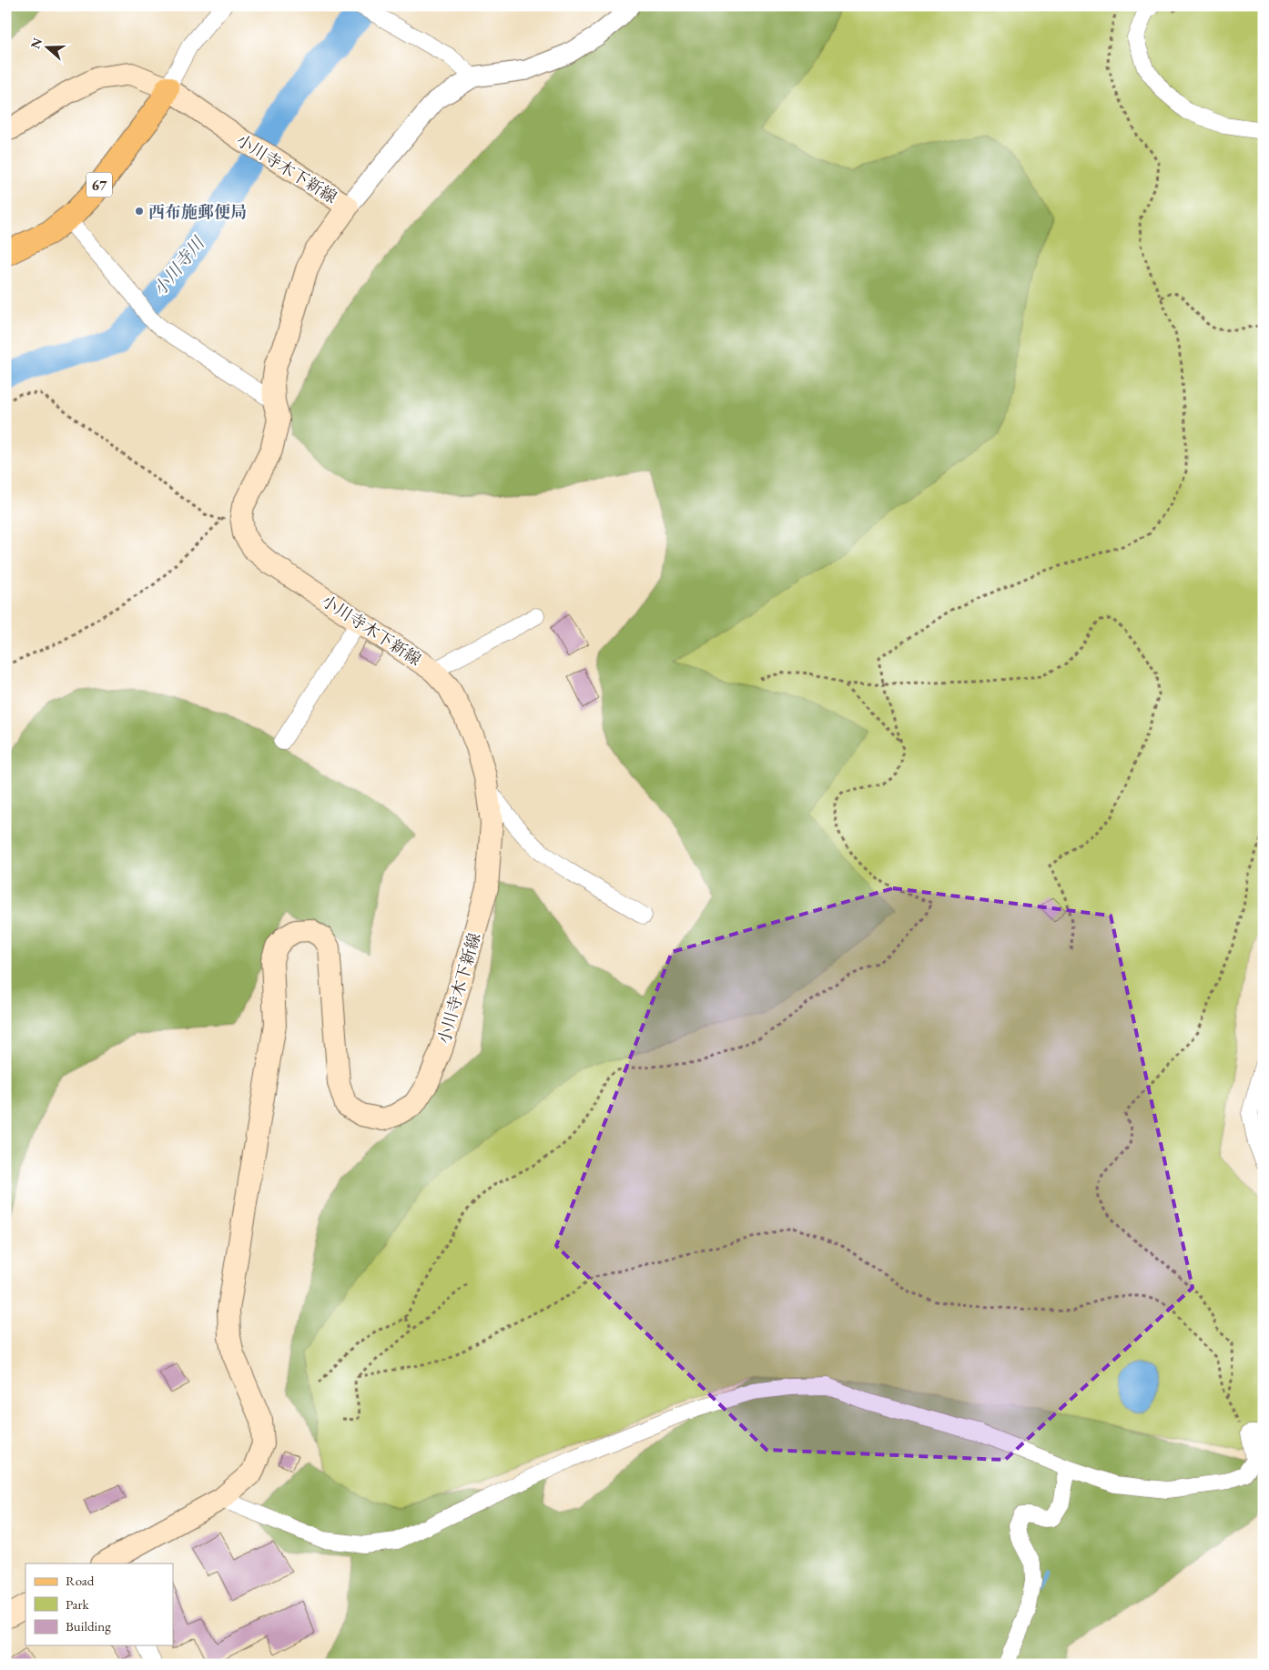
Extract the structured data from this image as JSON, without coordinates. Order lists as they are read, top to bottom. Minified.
{"streets":{"main road":["小川寺木下新線","67"]},"crossings":[["小川寺木下新線","67"]],"water":["小川寺川"],"places":["西布施郵便局"],"legend":["Road","Park","Building"],"north":"left"}
